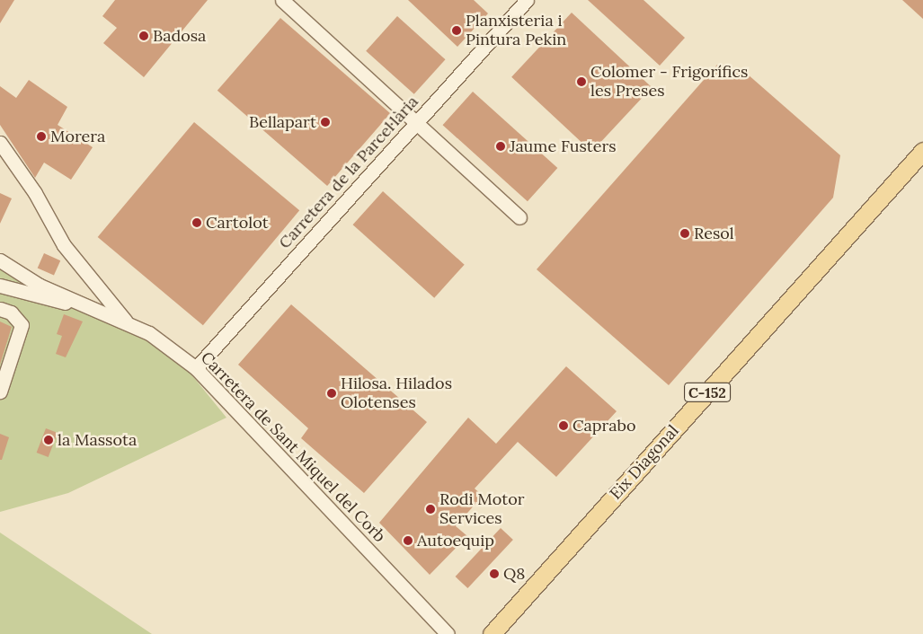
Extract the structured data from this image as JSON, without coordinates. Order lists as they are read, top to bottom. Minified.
{"streets":{"main road":["C-152","Eix Diagonal"],"street":["Carretera de la Parcel·lària","Carretera de Sant Miquel del Corb"]},"crossings":[["Carretera de la Parcel·lària","Carretera de Sant Miquel del Corb"]],"places":["Planxisteria i Pintura Pekin","Badosa","Colomer - Frigorífics les Preses","Bellapart","Morera","Jaume Fusters","Cartolot","Resol","Hilosa. Hilados Olotenses","Caprabo","la Massota","Rodi Motor Services","Autoequip","Q8"]}
